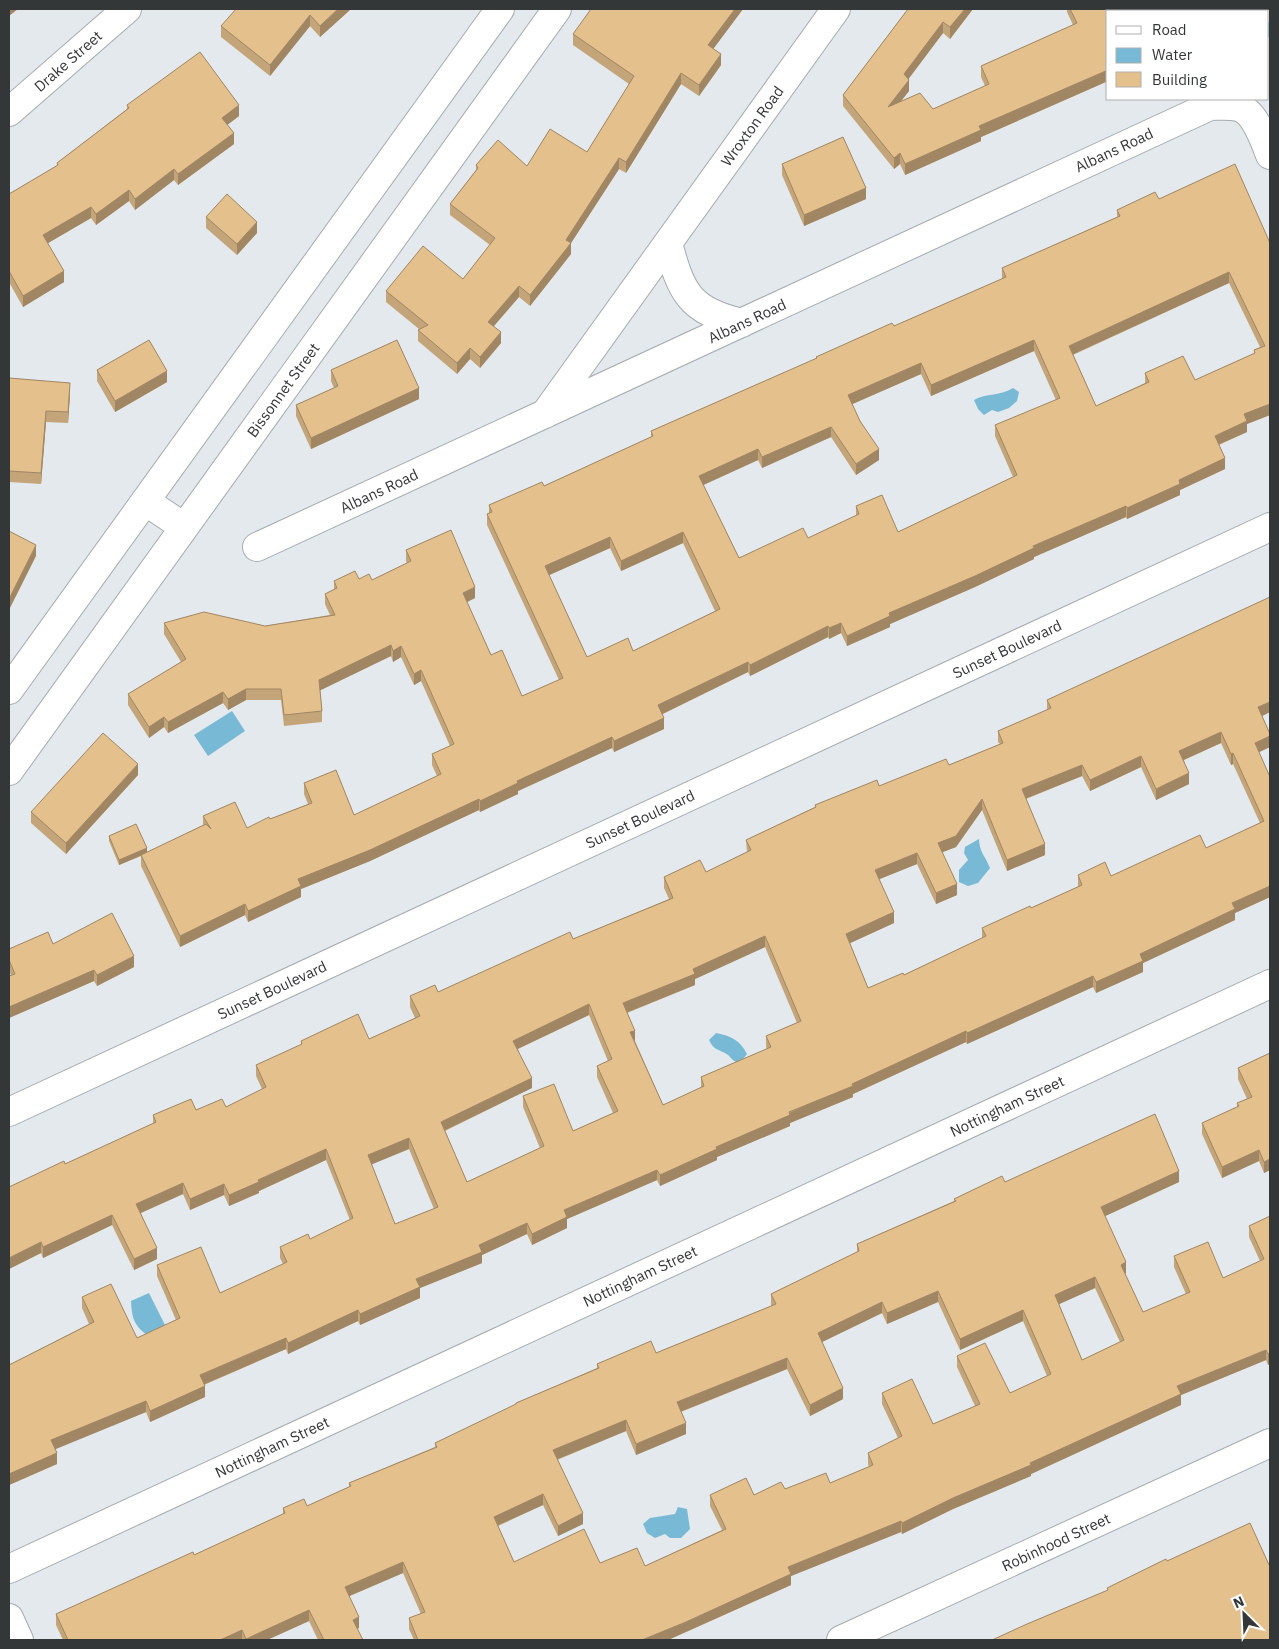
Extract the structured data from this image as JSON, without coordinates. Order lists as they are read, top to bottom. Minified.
{"streets":{"street":["Drake Street","Wroxton Road","Albans Road","Bissonnet Street","Sunset Boulevard","Nottingham Street","Robinhood Street"]},"crossings":[["Wroxton Road","Albans Road"]],"legend":["Road","Water","Building"],"north":"top left"}
